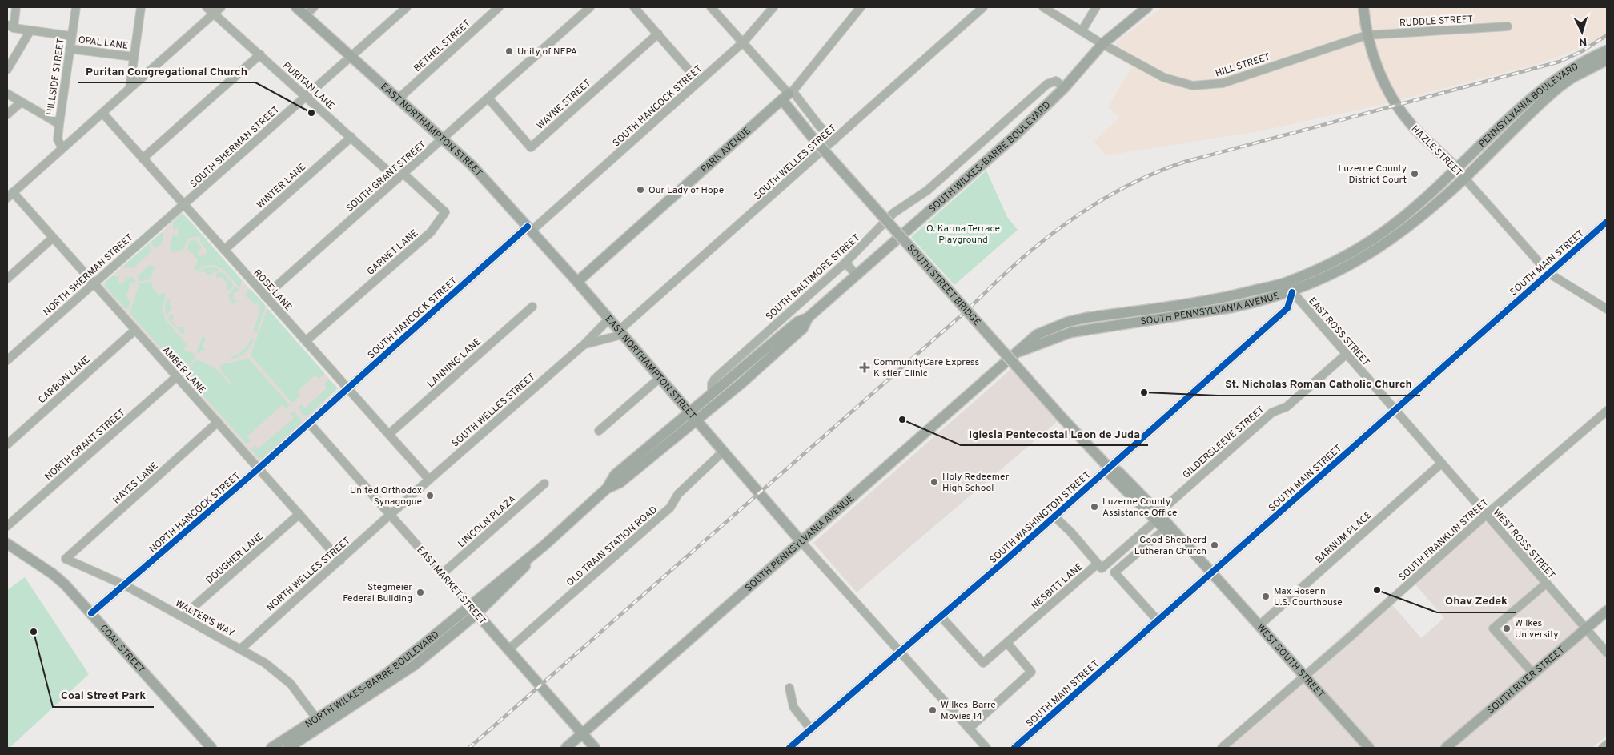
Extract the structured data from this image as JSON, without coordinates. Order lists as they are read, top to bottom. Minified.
{"streets":{"main road":["PENNSYLVANIA BOULEVARD","EAST NORTHAMPTON STREET","PARK AVENUE","HAZLE STREET","SOUTH WILKES-BARRE BOULEVARD","SOUTH STREET BRIDGE","SOUTH PENNSYLVANIA AVENUE","EAST MARKET STREET","COAL STREET","WEST SOUTH STREET","NORTH WILKES-BARRE BOULEVARD","SOUTH RIVER STREET"],"street":["RUDDLE STREET","OPAL LANE","BETHEL STREET","HILL STREET","HILLSIDE STREET","PURITAN LANE","WAYNE STREET","SOUTH HANCOCK STREET","SOUTH SHERMAN STREET","SOUTH WELLES STREET","SOUTH GRANT STREET","WINTER LANE","GARNET LANE","SOUTH MAIN STREET","NORTH SHERMAN STREET","SOUTH BALTIMORE STREET","ROSE LANE","EAST ROSS STREET","LANNING LANE","AMBER LANE","CARBON LANE","GILDERSLEEVE STREET","NORTH GRANT STREET","HAYES LANE","NORTH HANCOCK STREET","SOUTH WASHINGTON STREET","LINCOLN PLAZA","BARNUM PLACE","SOUTH FRANKLIN STREET","WEST ROSS STREET","OLD TRAIN STATION ROAD","DOUGHER LANE","NORTH WELLES STREET","NESBITT LANE","WALTER'S WAY"]},"crossings":[["RUDDLE STREET","HILL STREET"],["RUDDLE STREET","HAZLE STREET"],["OPAL LANE","HILLSIDE STREET"],["BETHEL STREET","EAST NORTHAMPTON STREET"],["HILL STREET","HAZLE STREET"],["HILL STREET","SOUTH WILKES-BARRE BOULEVARD"],["PURITAN LANE","SOUTH SHERMAN STREET"],["PURITAN LANE","SOUTH GRANT STREET"],["PURITAN LANE","WINTER LANE"],["PURITAN LANE","GARNET LANE"],["WAYNE STREET","SOUTH GRANT STREET"],["SOUTH HANCOCK STREET","EAST NORTHAMPTON STREET"],["SOUTH HANCOCK STREET","ROSE LANE"],["SOUTH HANCOCK STREET","NORTH HANCOCK STREET"],["SOUTH HANCOCK STREET","EAST MARKET STREET"],["PENNSYLVANIA BOULEVARD","HAZLE STREET"],["PENNSYLVANIA BOULEVARD","SOUTH PENNSYLVANIA AVENUE"],["EAST NORTHAMPTON STREET","SOUTH SHERMAN STREET"],["EAST NORTHAMPTON STREET","PARK AVENUE"],["EAST NORTHAMPTON STREET","SOUTH WILKES-BARRE BOULEVARD"],["EAST NORTHAMPTON STREET","SOUTH WELLES STREET"],["EAST NORTHAMPTON STREET","SOUTH GRANT STREET"],["EAST NORTHAMPTON STREET","SOUTH PENNSYLVANIA AVENUE"],["EAST NORTHAMPTON STREET","SOUTH WASHINGTON STREET"],["EAST NORTHAMPTON STREET","OLD TRAIN STATION ROAD"],["SOUTH SHERMAN STREET","NORTH SHERMAN STREET"],["SOUTH SHERMAN STREET","ROSE LANE"],["PARK AVENUE","SOUTH STREET BRIDGE"],["HAZLE STREET","SOUTH MAIN STREET"],["HAZLE STREET","SOUTH PENNSYLVANIA AVENUE"],["SOUTH WILKES-BARRE BOULEVARD","SOUTH BALTIMORE STREET"],["SOUTH WILKES-BARRE BOULEVARD","EAST MARKET STREET"],["SOUTH WILKES-BARRE BOULEVARD","NORTH WILKES-BARRE BOULEVARD"],["SOUTH WELLES STREET","ROSE LANE"],["SOUTH WELLES STREET","NORTH WELLES STREET"],["SOUTH WELLES STREET","EAST MARKET STREET"],["SOUTH GRANT STREET","GARNET LANE"],["SOUTH GRANT STREET","ROSE LANE"],["WINTER LANE","ROSE LANE"],["GARNET LANE","ROSE LANE"],["SOUTH MAIN STREET","EAST ROSS STREET"],["SOUTH MAIN STREET","WEST ROSS STREET"],["SOUTH MAIN STREET","WEST SOUTH STREET"],["NORTH SHERMAN STREET","ROSE LANE"],["NORTH SHERMAN STREET","AMBER LANE"],["SOUTH STREET BRIDGE","GILDERSLEEVE STREET"],["SOUTH STREET BRIDGE","SOUTH WASHINGTON STREET"],["SOUTH STREET BRIDGE","NESBITT LANE"],["ROSE LANE","LANNING LANE"],["SOUTH PENNSYLVANIA AVENUE","EAST ROSS STREET"],["SOUTH PENNSYLVANIA AVENUE","SOUTH WASHINGTON STREET"],["SOUTH PENNSYLVANIA AVENUE","EAST MARKET STREET"],["EAST ROSS STREET","GILDERSLEEVE STREET"],["EAST ROSS STREET","SOUTH WASHINGTON STREET"],["EAST ROSS STREET","WEST ROSS STREET"],["AMBER LANE","CARBON LANE"],["AMBER LANE","NORTH GRANT STREET"],["AMBER LANE","HAYES LANE"],["AMBER LANE","NORTH HANCOCK STREET"],["AMBER LANE","DOUGHER LANE"],["AMBER LANE","NORTH WELLES STREET"],["GILDERSLEEVE STREET","NESBITT LANE"],["HAYES LANE","WALTER'S WAY"],["NORTH HANCOCK STREET","EAST MARKET STREET"],["NORTH HANCOCK STREET","WALTER'S WAY"],["NORTH HANCOCK STREET","COAL STREET"],["SOUTH WASHINGTON STREET","NESBITT LANE"],["LINCOLN PLAZA","EAST MARKET STREET"],["BARNUM PLACE","WEST ROSS STREET"],["BARNUM PLACE","WEST SOUTH STREET"],["SOUTH FRANKLIN STREET","WEST ROSS STREET"],["SOUTH FRANKLIN STREET","WEST SOUTH STREET"],["WEST ROSS STREET","SOUTH RIVER STREET"],["OLD TRAIN STATION ROAD","EAST MARKET STREET"],["DOUGHER LANE","WALTER'S WAY"],["NORTH WELLES STREET","EAST MARKET STREET"],["NORTH WELLES STREET","WALTER'S WAY"],["EAST MARKET STREET","NORTH WILKES-BARRE BOULEVARD"],["WALTER'S WAY","NORTH WILKES-BARRE BOULEVARD"]],"parks":["O. Karma Terrace Playground"],"places":{"other":["Unity of NEPA","Puritan Congregational Church","Luzerne County District Court","Our Lady of Hope","St. Nicholas Roman Catholic Church","Iglesia Pentecostal Leon de Juda","Holy Redeemer High School","United Orthodox Synagogue","Luzerne County Assistance Office","Good Shepherd Lutheran Church","Ohav Zedek","Stegmeier Federal Building","Max Rosenn U.S. Courthouse","Wilkes University","Coal Street Park","Wilkes-Barre Movies 14"],"health":["CommunityCare Express Kistler Clinic"]},"north":"bottom"}
